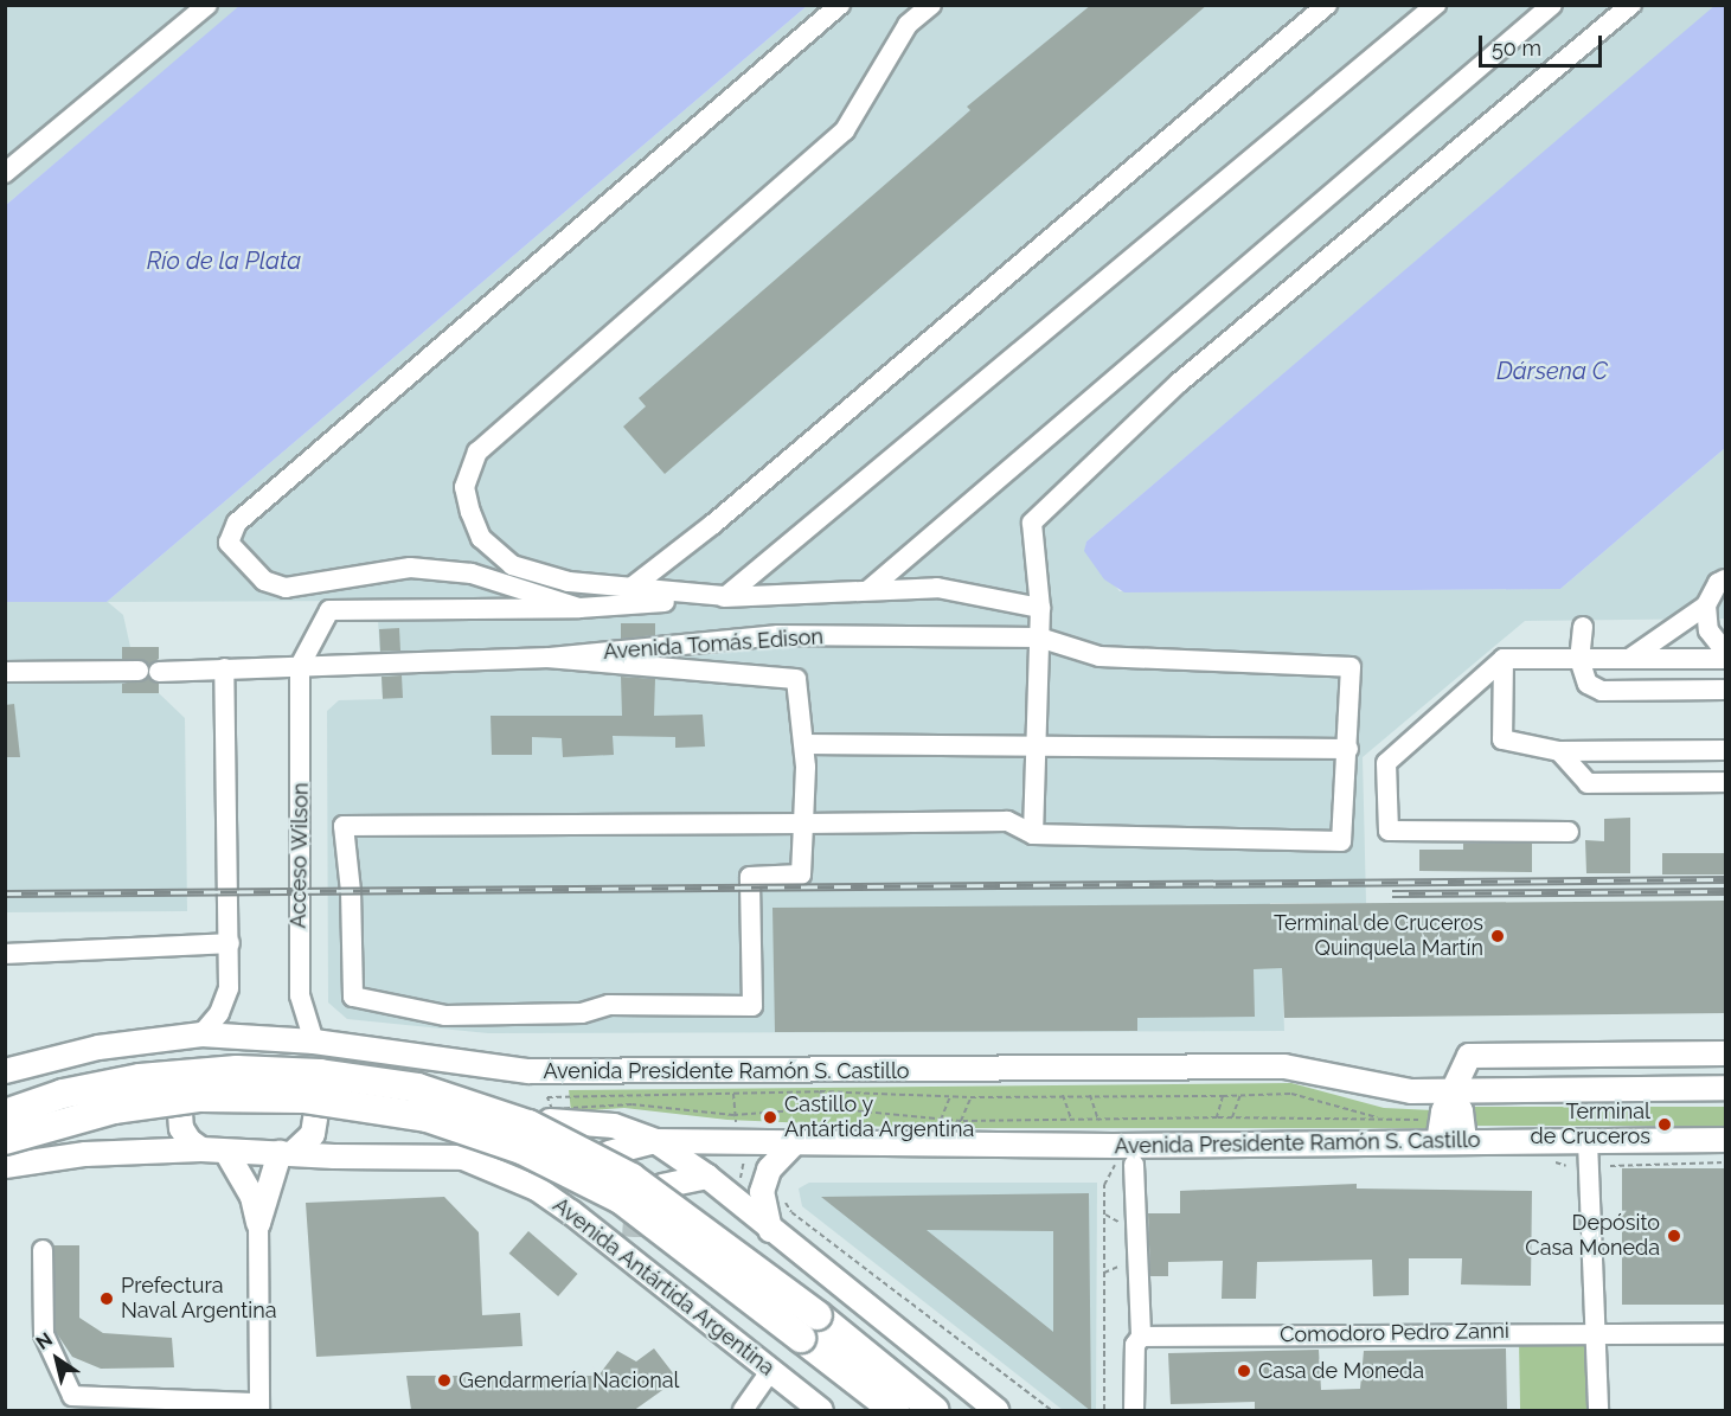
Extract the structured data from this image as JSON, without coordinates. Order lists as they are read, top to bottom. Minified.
{"streets":{"main road":["Avenida Presidente Ramón S. Castillo","Avenida Antártida Argentina"],"street":["Avenida Tomás Edison","Acceso Wilson","Comodoro Pedro Zanni"]},"crossings":[["Avenida Tomás Edison","Acceso Wilson"],["Acceso Wilson","Avenida Presidente Ramón S. Castillo"]],"water":["Río de la Plata","Dársena C"],"places":["Terminal de Cruceros Quinquela Martín","Castillo y Antártida Argentina","Terminal de Cruceros","Depósito Casa Moneda","Prefectura Naval Argentina","Casa de Moneda","Gendarmería Nacional"],"scale_bar":"50 m","north":"top left"}
